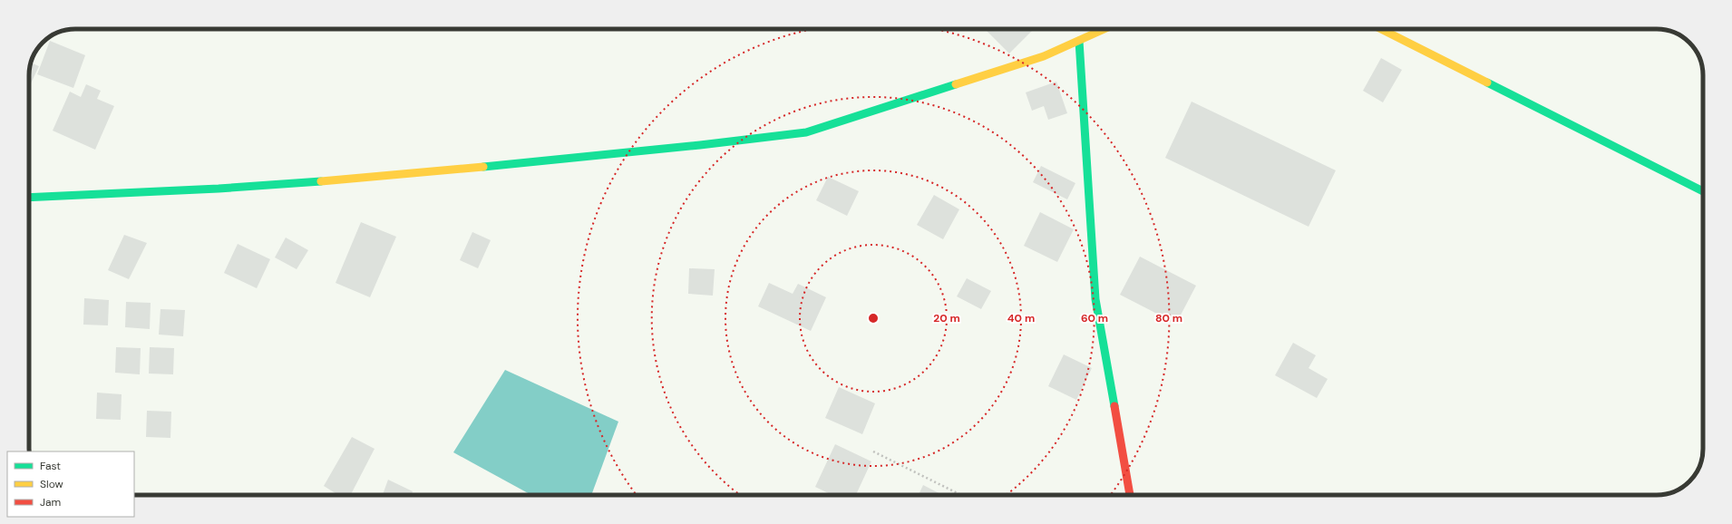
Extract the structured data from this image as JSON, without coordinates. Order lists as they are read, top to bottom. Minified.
{"legend":["Fast","Slow","Jam"],"rings":["20 m","40 m","60 m","80 m"]}
